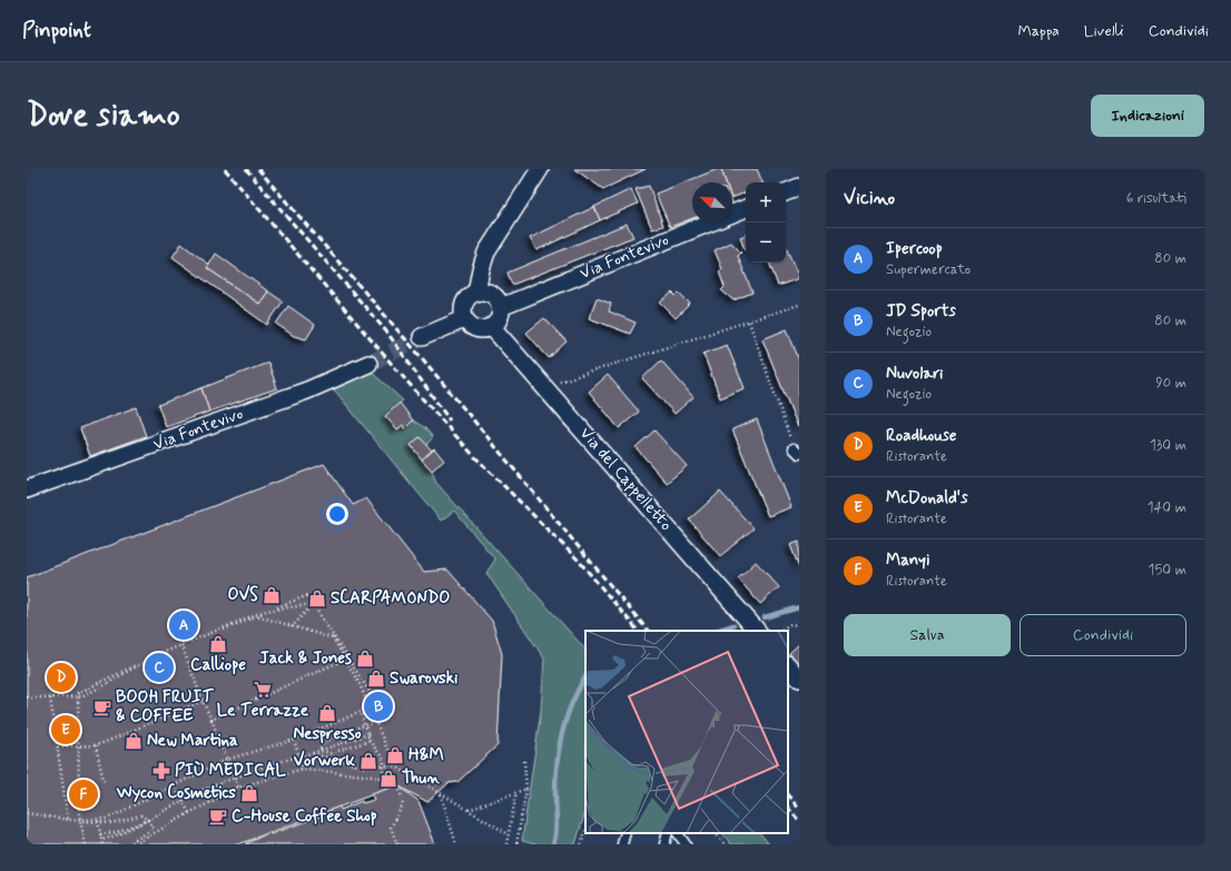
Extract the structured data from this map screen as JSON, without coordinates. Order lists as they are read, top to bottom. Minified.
{"streets":{"street":["Via Fontevivo","Via del Cappelletto"]},"crossings":[["Via Fontevivo","Via del Cappelletto"]],"places":{"shop":["OVS","SCARPAMONDO","Calliope","Jack & Jones","Swarovski","Nespresso","New Martina","H&M","Vorwerk","Thun","Wycon Cosmetics"],"supermarket":["Le Terrazze"],"cafe":["BOOH FRUIT & COFFEE","C-House Coffee Shop"],"pharmacy":["PIÙ MEDICAL"]},"north":"top left","page":{"header":"Pinpoint","nav":["Mappa","Livelli","Condividi"],"buttons":["Indicazioni",["Salva","Condividi"]],"title":"Dove siamo","heading":["Vicino","6 risultati"],"map_buttons":["+","−"],"list":[{"mark":"A","name":"Ipercoop","note":"Supermercato","value":"80 m"},{"mark":"B","name":"JD Sports","note":"Negozio","value":"80 m"},{"mark":"C","name":"Nuvolari","note":"Negozio","value":"90 m"},{"mark":"D","name":"Roadhouse","note":"Ristorante","value":"130 m"},{"mark":"E","name":"McDonald's","note":"Ristorante","value":"140 m"},{"mark":"F","name":"Manyi","note":"Ristorante","value":"150 m"}],"pins":["A","C","D","B","E","F"]}}
